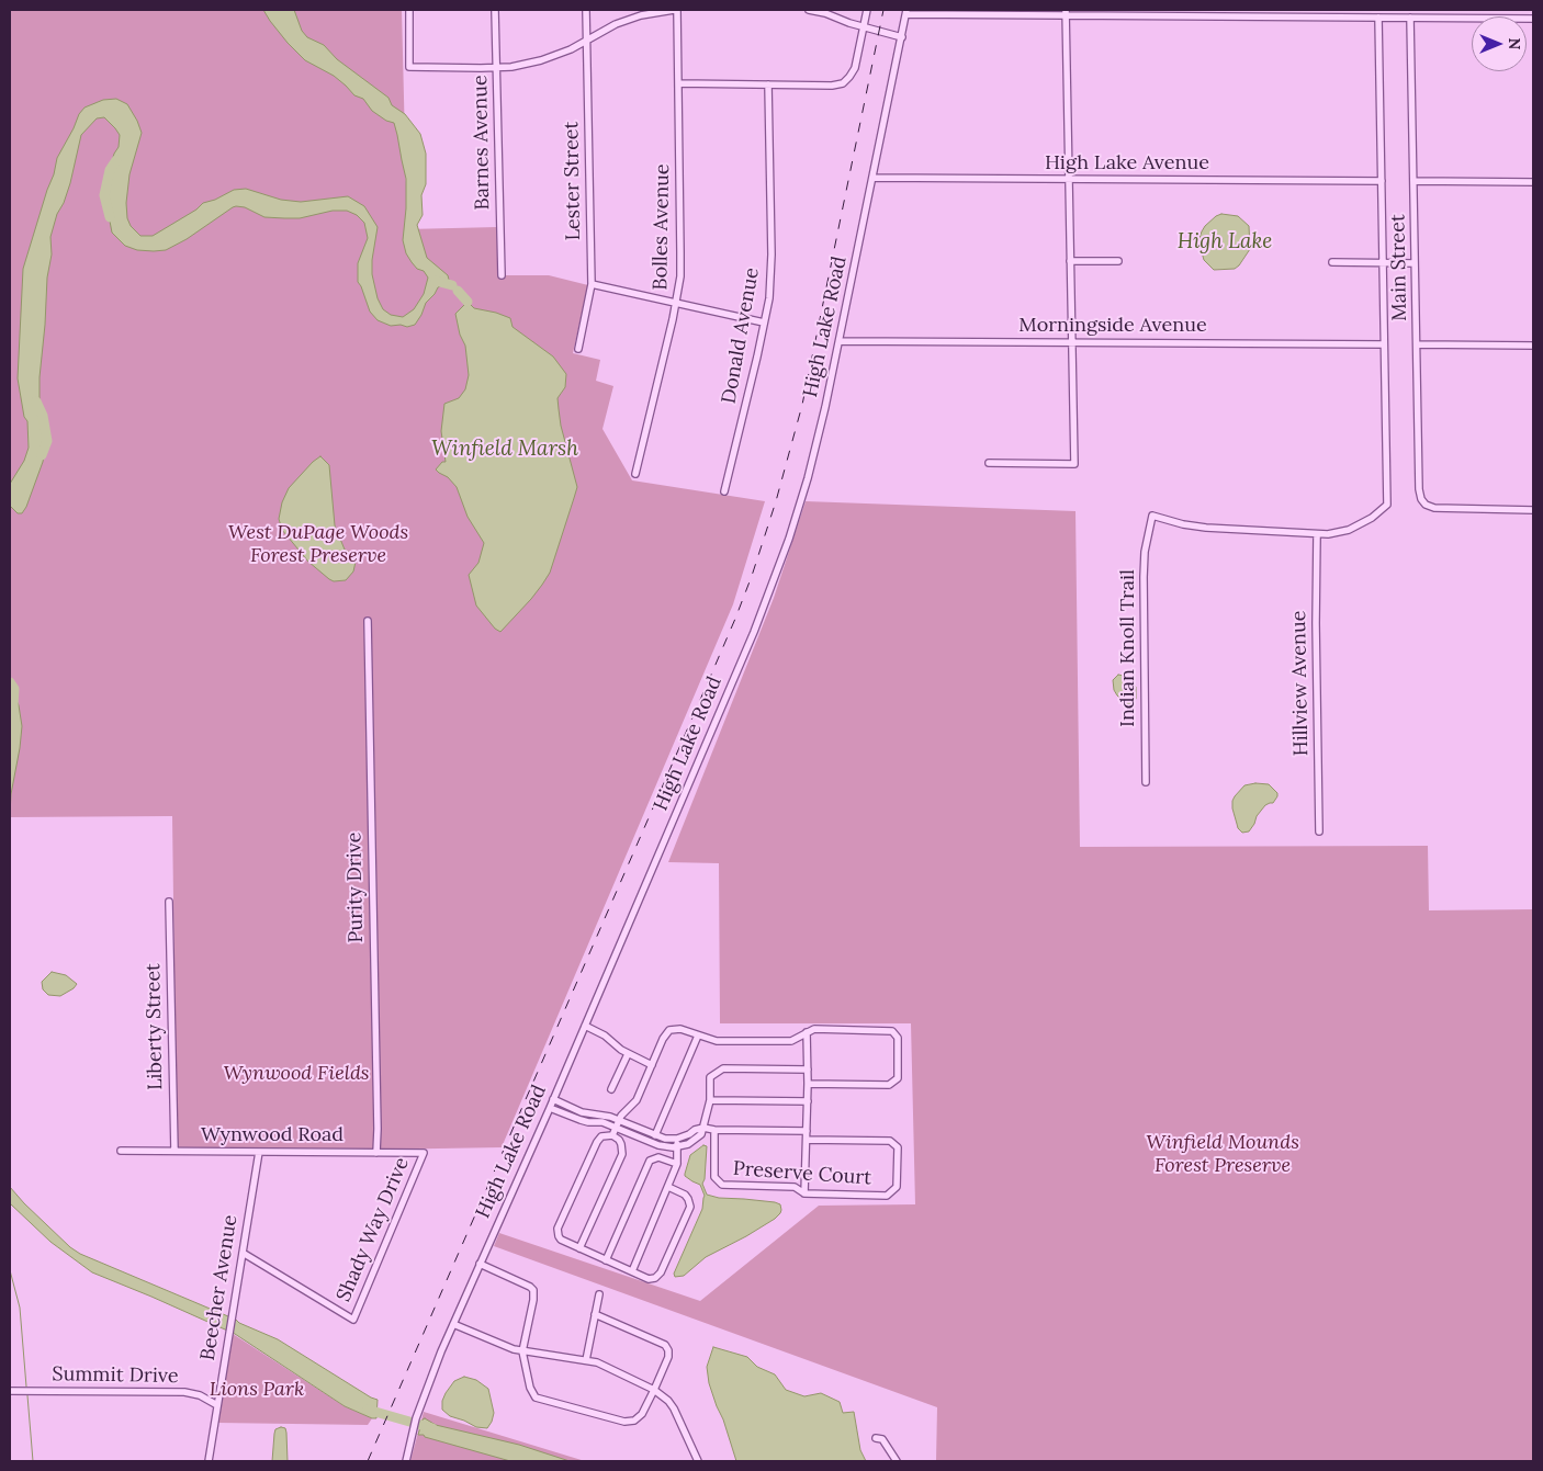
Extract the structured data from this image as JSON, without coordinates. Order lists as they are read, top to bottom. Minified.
{"streets":{"street":["Barnes Avenue","High Lake Avenue","Lester Street","Bolles Avenue","Main Street","Morningside Avenue","High Lake Road","Donald Avenue","Indian Knoll Trail","Hillview Avenue","Purity Drive","Liberty Street","Wynwood Road","Preserve Court","Shady Way Drive","Beecher Avenue","Summit Drive"]},"crossings":[["High Lake Avenue","Main Street"],["High Lake Avenue","High Lake Road"],["Main Street","Morningside Avenue"],["Main Street","Indian Knoll Trail"],["Main Street","Hillview Avenue"],["Morningside Avenue","High Lake Road"],["Indian Knoll Trail","Hillview Avenue"],["Purity Drive","Wynwood Road"],["Liberty Street","Wynwood Road"],["Wynwood Road","Shady Way Drive"],["Wynwood Road","Beecher Avenue"],["Shady Way Drive","Beecher Avenue"],["Beecher Avenue","Summit Drive"]],"water":["High Lake","Winfield Marsh"],"parks":["West DuPage Woods Forest Preserve","Wynwood Fields","Winfield Mounds Forest Preserve","Lions Park"],"north":"right"}
